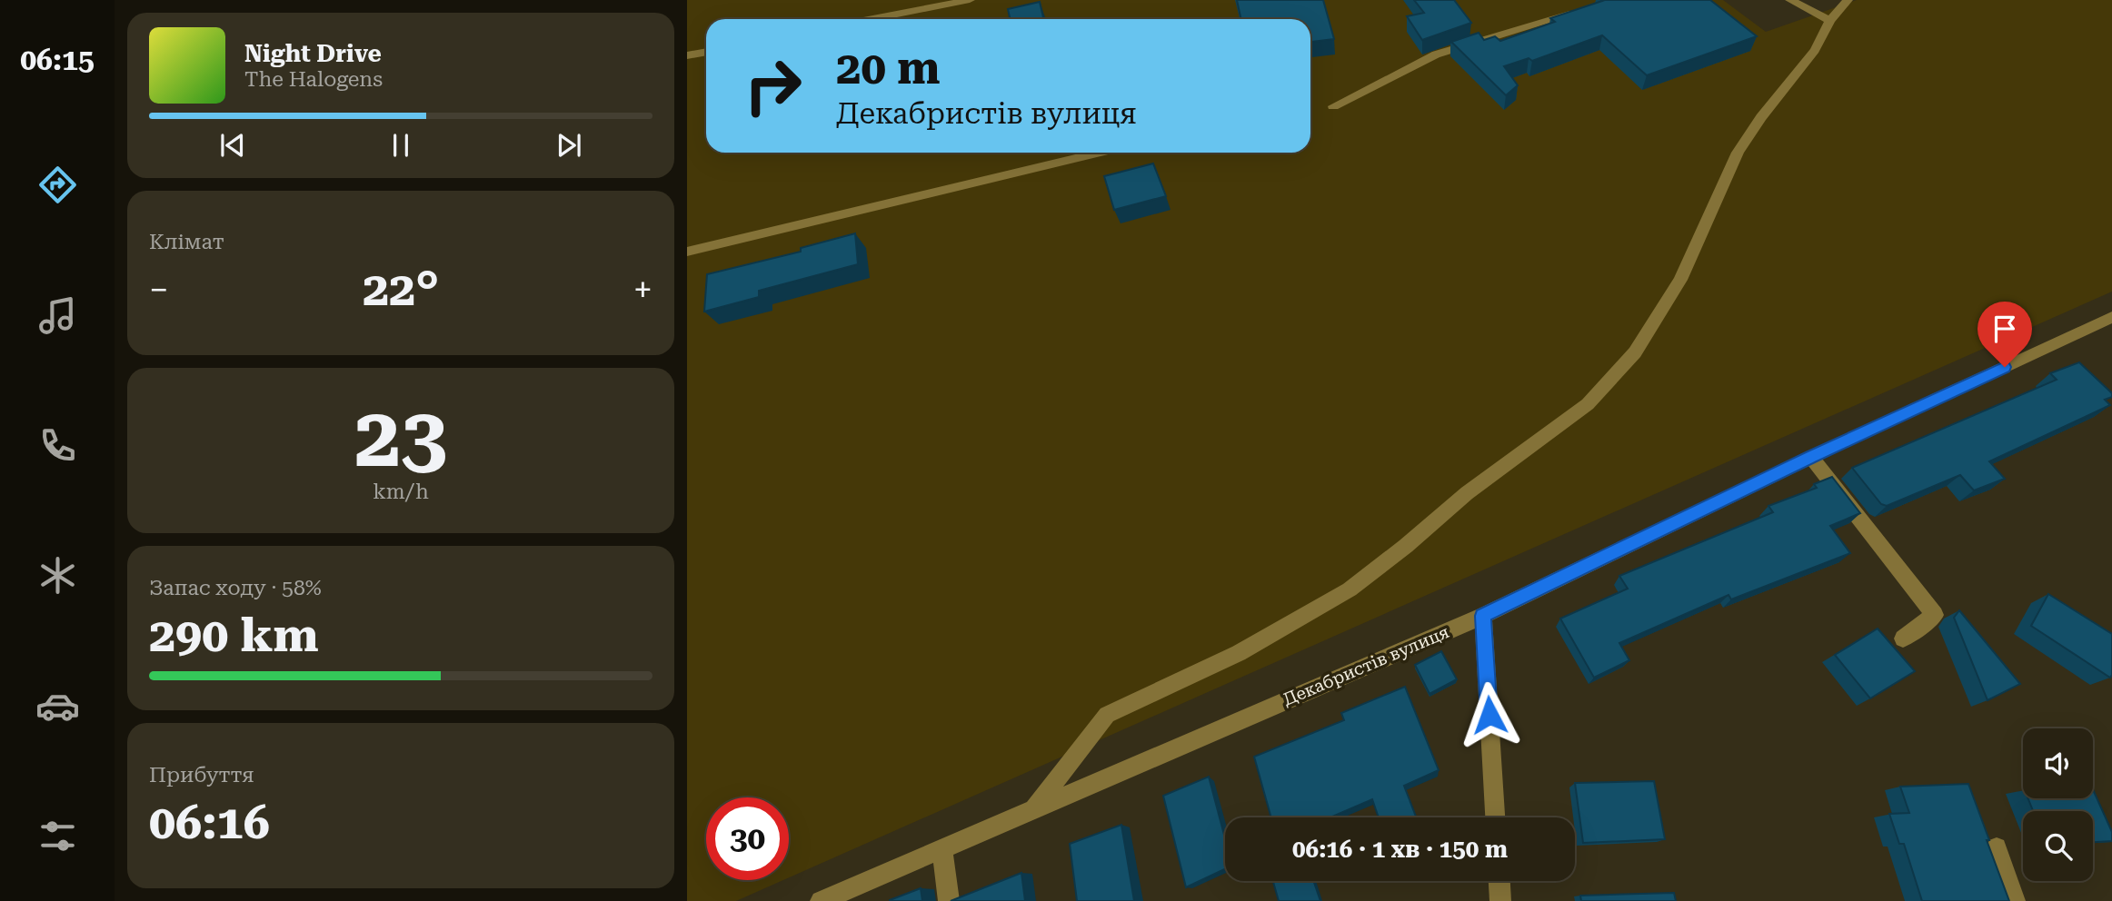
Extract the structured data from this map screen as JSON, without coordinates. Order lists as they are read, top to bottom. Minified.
{"streets":{"street":["Декабристів вулиця"]},"page":{"tabs":"06:15","turn":["20 m","Декабристів вулиця"],"song":["Night Drive","The Halogens"],"tile":["Клімат",["23","km/h"],["Запас ходу · 58%","290 km"],["Прибуття","06:16"]],"heat":["−","22°","+"],"limit":"30","trip":"06:16 · 1 хв · 150 m"}}
